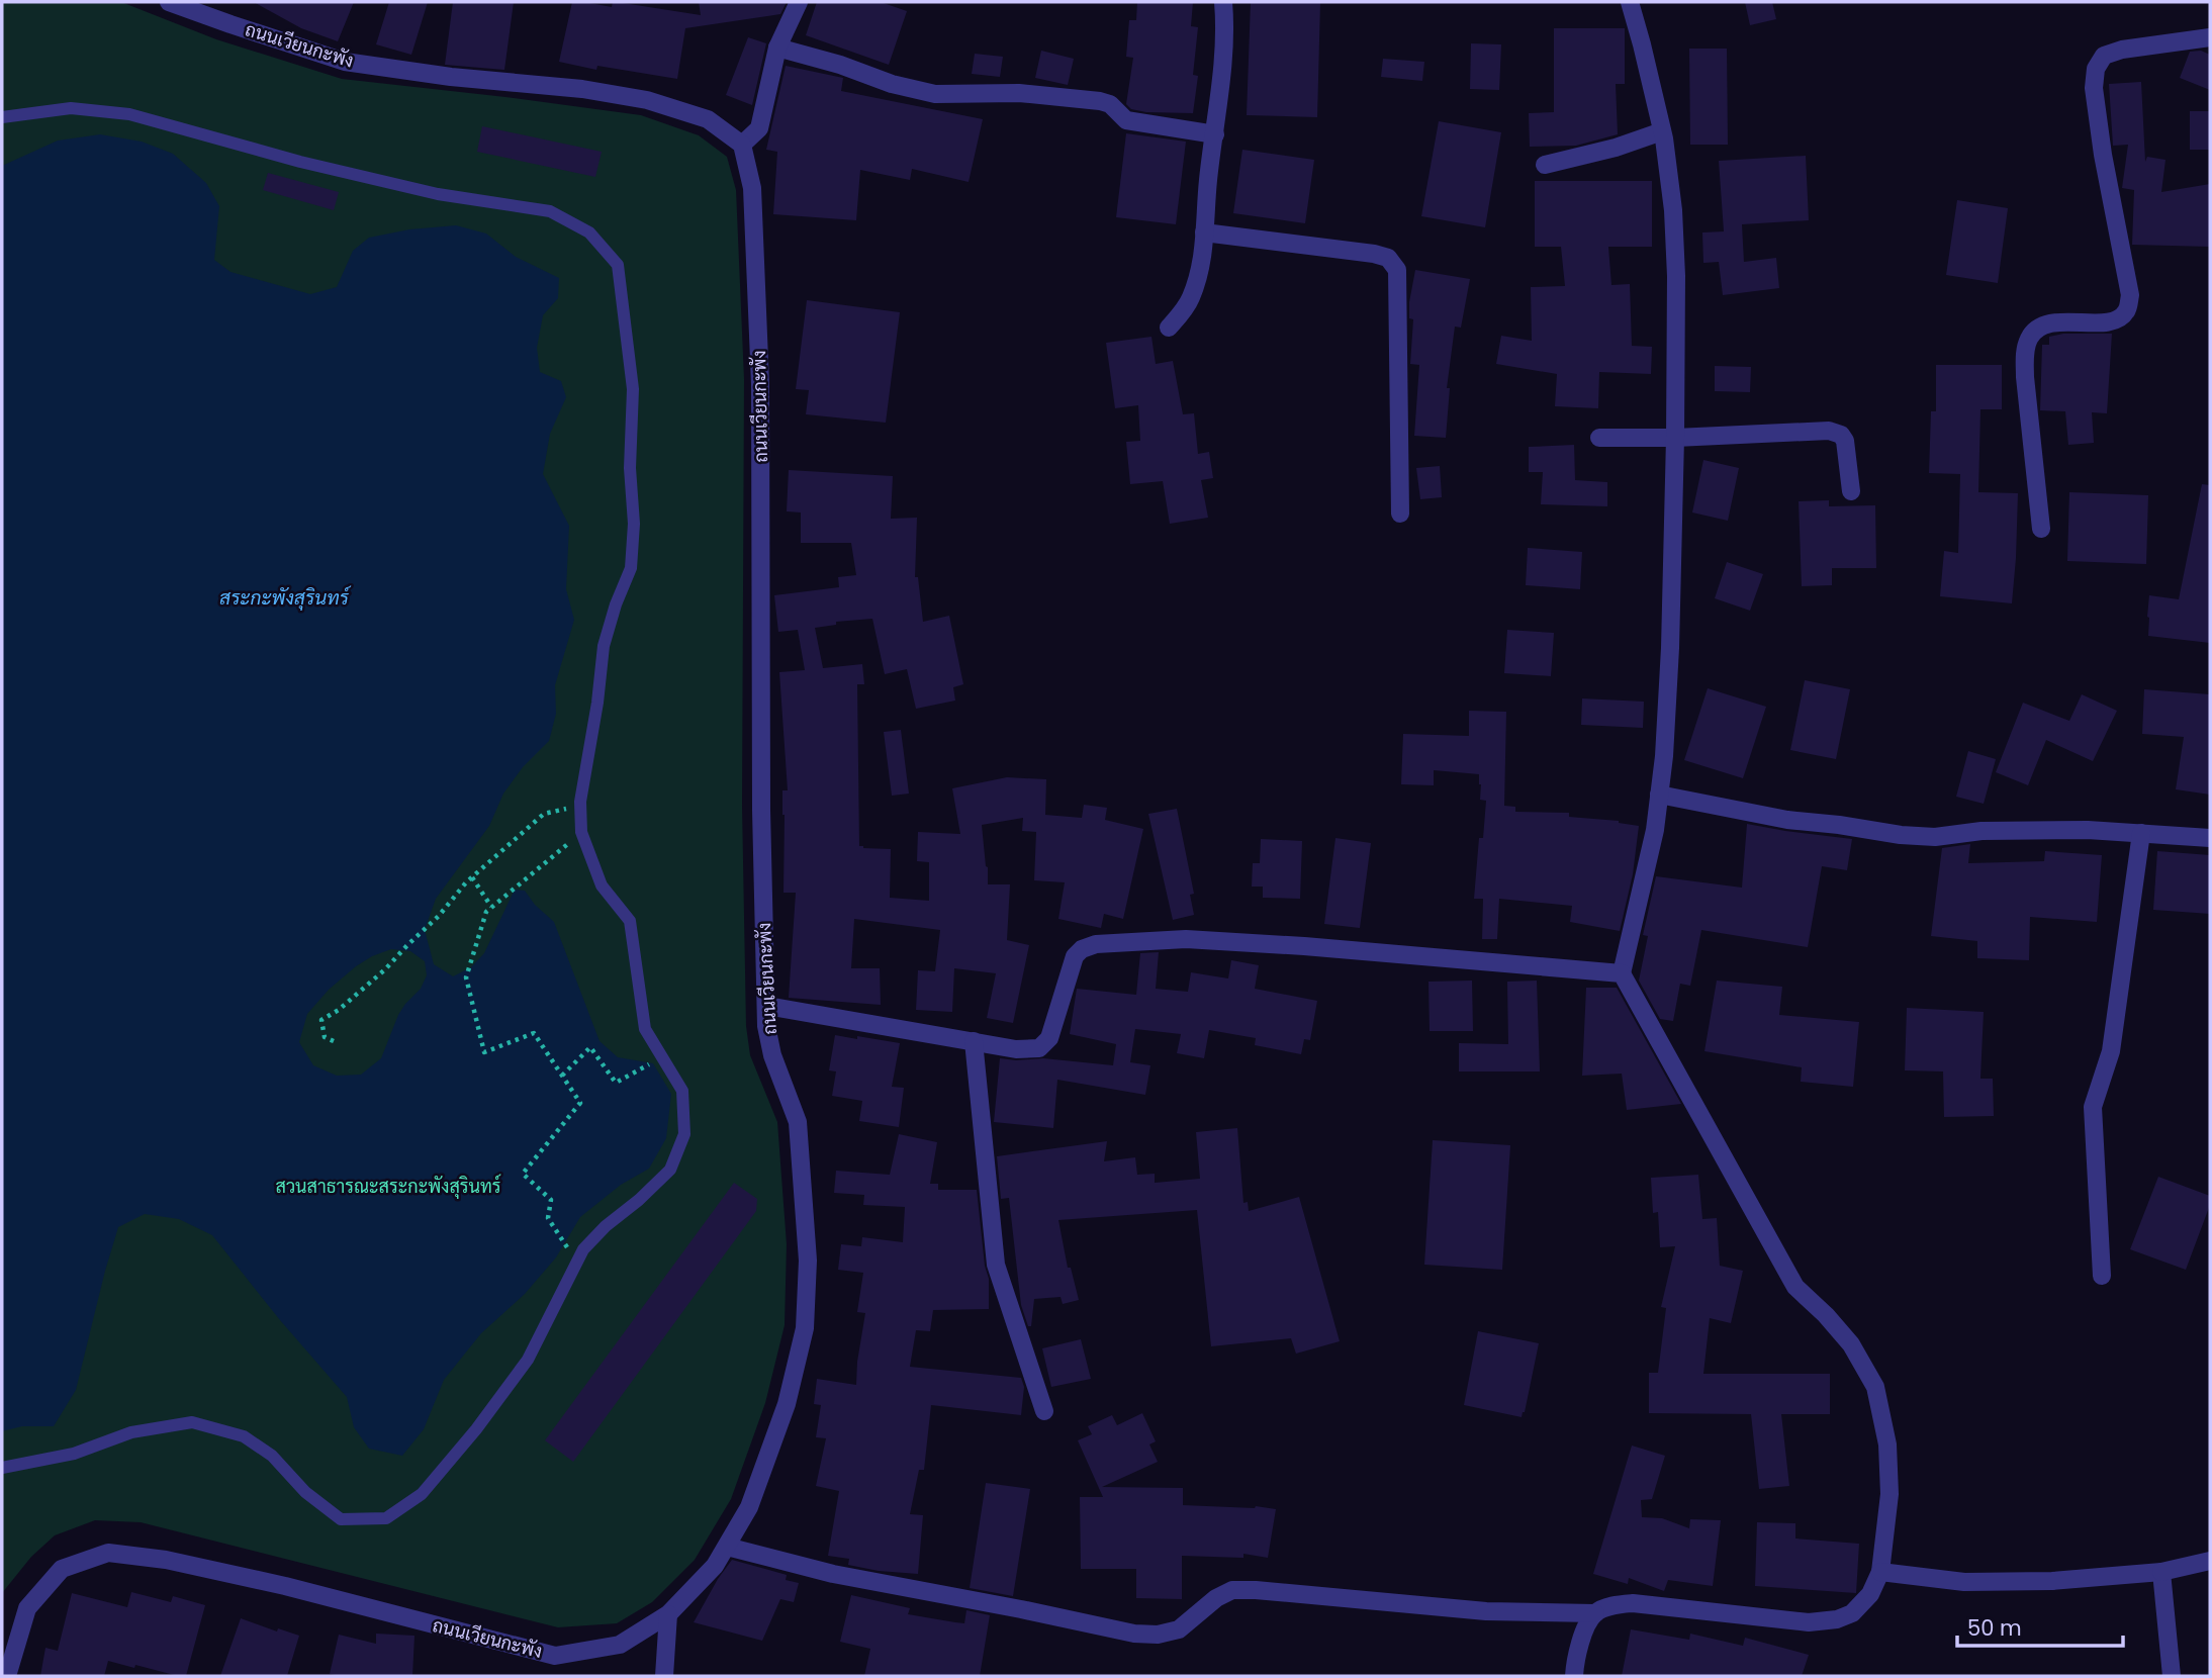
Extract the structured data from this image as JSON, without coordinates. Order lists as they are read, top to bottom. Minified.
{"streets":{"street":["ถนนเวียนกะพัง"]},"water":["สระกะพังสุรินทร์"],"parks":["สวนสาธารณะสระกะพังสุรินทร์"],"scale_bar":"50 m"}
